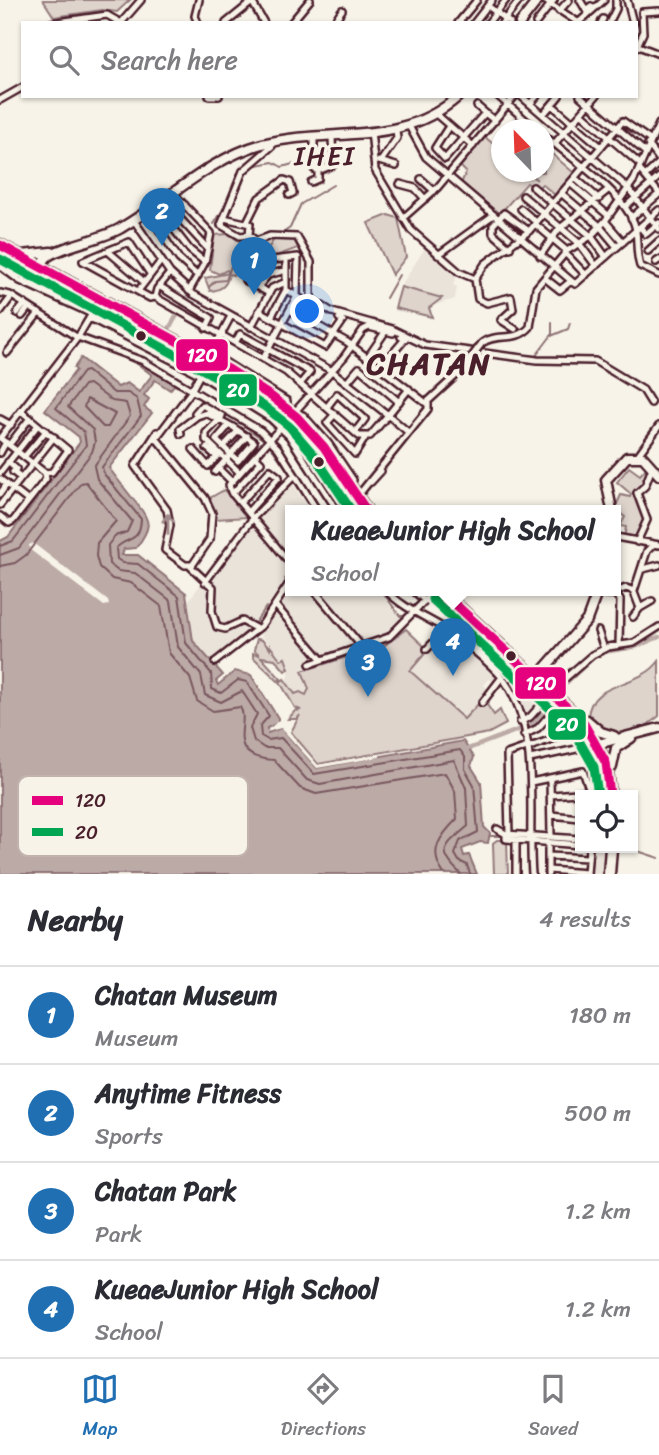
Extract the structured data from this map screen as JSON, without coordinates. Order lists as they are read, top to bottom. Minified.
{"districts":["IHEI","CHATAN"],"lines":["transit line 120","transit line 20"],"legend":["120","20"],"north":"top left","page":{"search":"Search here","pins":["2","1","4","3"],"popup":["KueaeJunior High School","School"],"heading":["Nearby","4 results"],"list":[{"mark":"1","name":"Chatan Museum","note":"Museum","value":"180 m"},{"mark":"2","name":"Anytime Fitness","note":"Sports","value":"500 m"},{"mark":"3","name":"Chatan Park","note":"Park","value":"1.2 km"},{"mark":"4","name":"KueaeJunior High School","note":"School","value":"1.2 km"}],"nav":["Map","Directions","Saved"]}}
